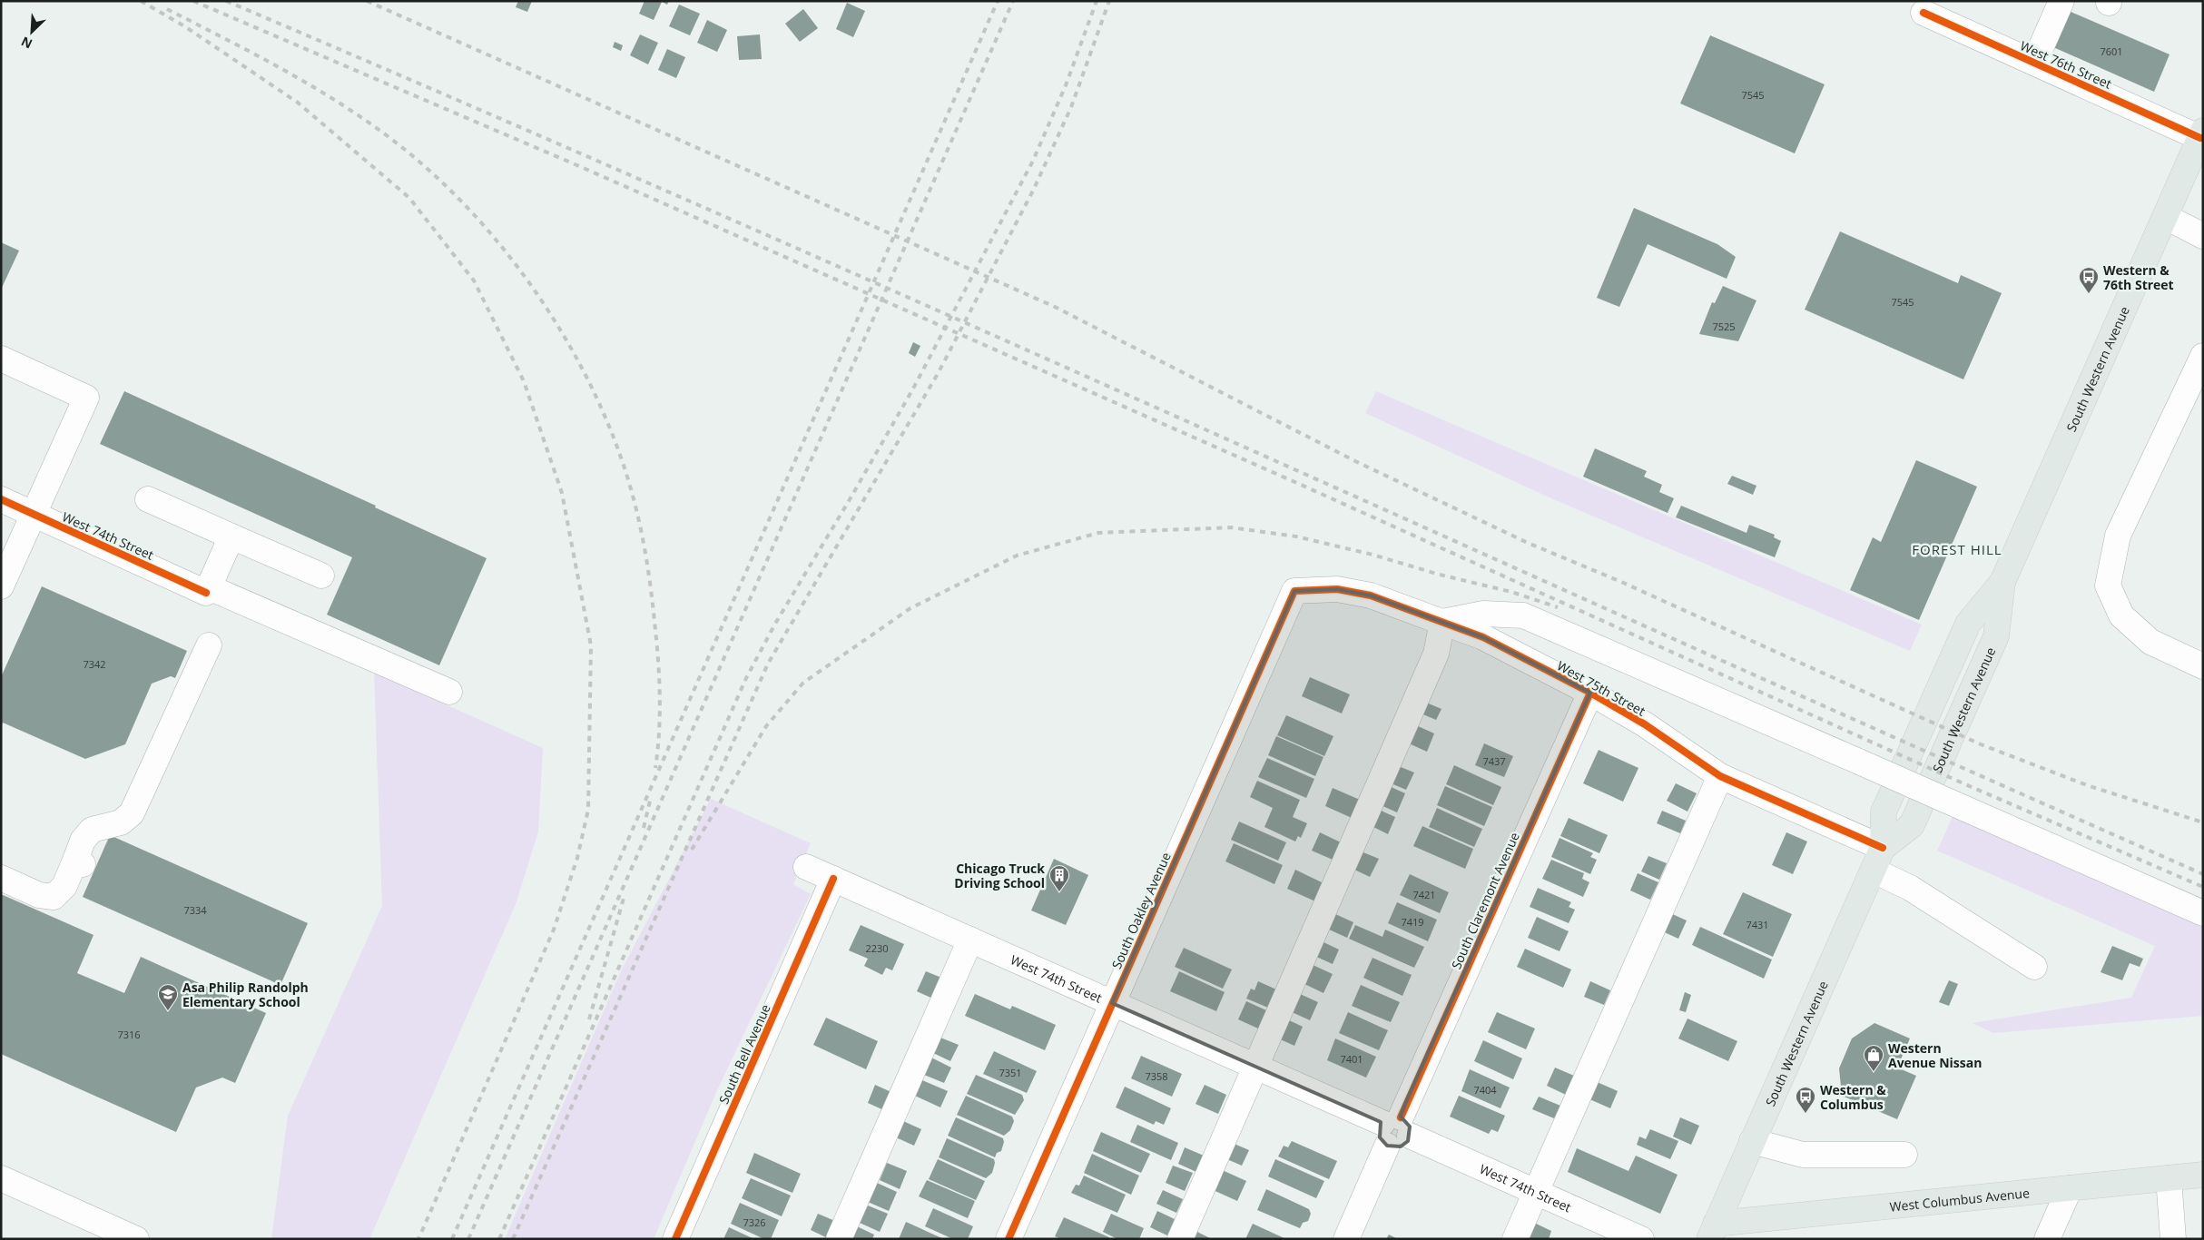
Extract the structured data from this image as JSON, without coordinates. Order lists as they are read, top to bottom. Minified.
{"streets":{"main road":["South Western Avenue","West Columbus Avenue"],"street":["West 76th Street","West 74th Street","West 75th Street","South Claremont Avenue","South Oakley Avenue","South Bell Avenue"]},"crossings":[["West 76th Street","South Western Avenue"],["South Western Avenue","West 75th Street"],["South Western Avenue","West Columbus Avenue"],["West 74th Street","South Claremont Avenue"],["West 74th Street","South Oakley Avenue"],["West 74th Street","South Bell Avenue"],["West 75th Street","South Claremont Avenue"],["West 75th Street","South Oakley Avenue"]],"districts":["FOREST HILL"],"places":{"bus stop":["Western & 76th Street","Western & Columbus"],"building":["Chicago Truck Driving School"],"school or university":["Asa Philip Randolph Elementary School"],"shop":["Western Avenue Nissan"]},"house_numbers":["7601","7545","7545","7525","7342","7437","7421","7334","7419","7431","2230","7316","7401","7351","7358","7404","7326"],"north":"bottom left"}
